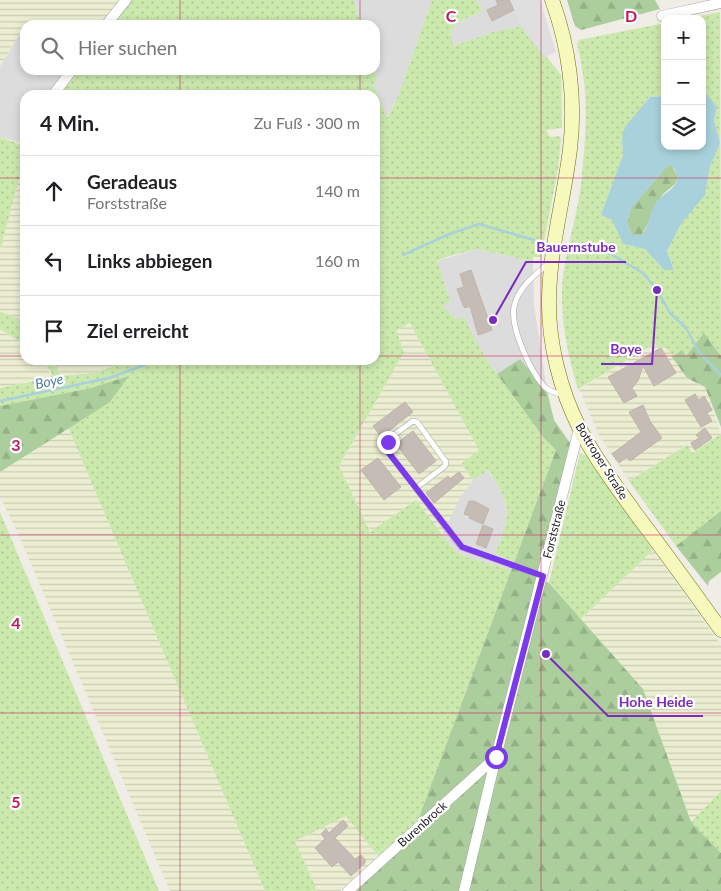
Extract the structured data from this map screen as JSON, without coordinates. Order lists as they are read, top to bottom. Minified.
{"streets":{"main road":["Bottroper Straße"],"street":["Forststraße","Burenbrock"]},"crossings":[["Bottroper Straße","Forststraße"],["Forststraße","Burenbrock"]],"water":["Boye"],"places":["Boye","Bauernstube","Hohe Heide"],"page":{"map_buttons":["+","−"],"search":"Hier suchen","heading":["4 Min.","Zu Fuß · 300 m"],"list":[["Geradeaus","Forststraße","140 m"],["Links abbiegen","160 m"],"Ziel erreicht"]},"grid":{"columns":["C","D"],"rows":["3","4","5"]}}
